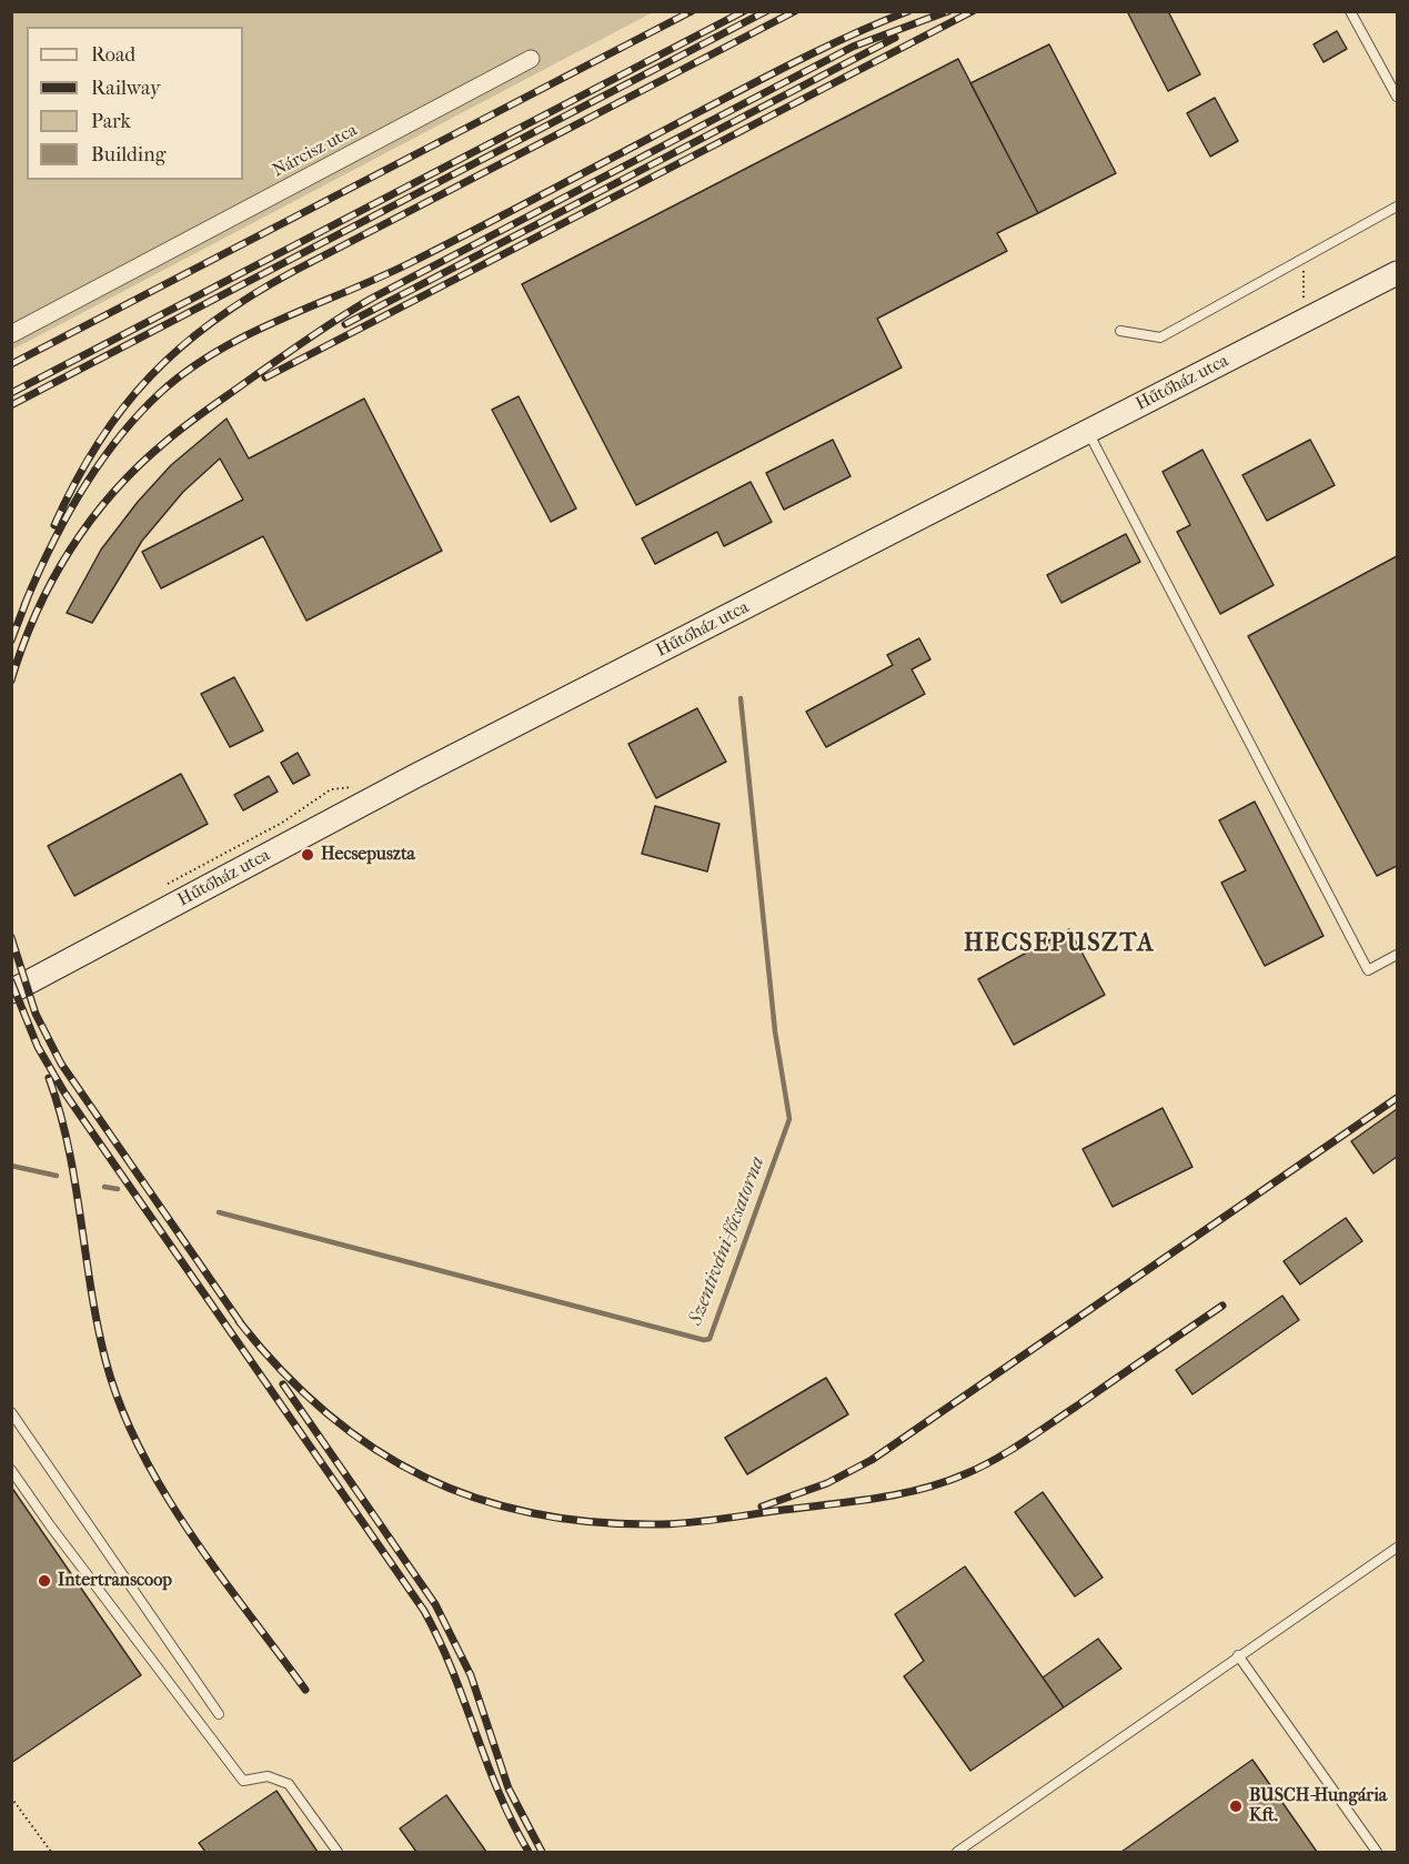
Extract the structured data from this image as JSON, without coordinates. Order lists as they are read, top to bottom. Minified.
{"streets":{"street":["Nárcisz utca","Hűtőház utca"]},"districts":["HECSEPUSZTA"],"water":["Szentiváni-főcsatorna"],"places":["Hecsepuszta","Intertranscoop","BUSCH-Hungária Kft."],"legend":["Road","Railway","Park","Building"]}
